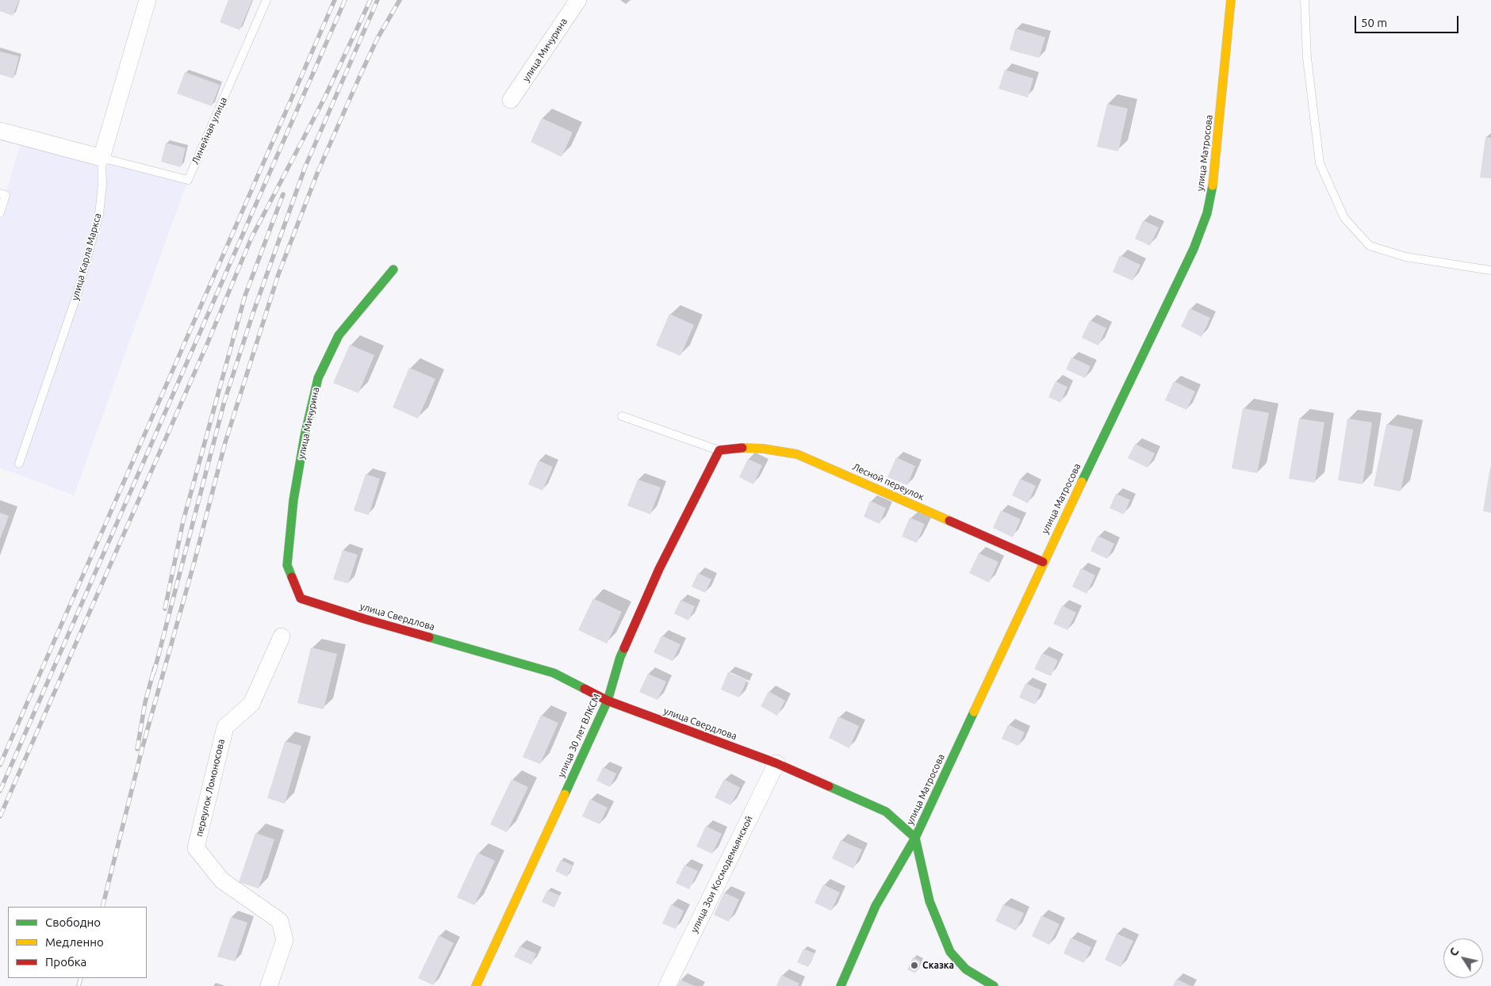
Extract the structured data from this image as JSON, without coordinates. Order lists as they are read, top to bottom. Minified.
{"streets":{"street":["улица Мичурина","улица Матросова","улица Карла Маркса","Лесной переулок","улица Свердлова","улица 30 лет ВЛКСМ","переулок Ломоносова","улица Зои Космодемьянской"],"lane":["Линейная улица"]},"crossings":[["улица Мичурина","улица Свердлова"],["Линейная улица","улица Карла Маркса"],["улица Матросова","Лесной переулок"],["улица Матросова","улица Свердлова"],["Лесной переулок","улица 30 лет ВЛКСМ"],["улица Свердлова","улица 30 лет ВЛКСМ"],["улица Свердлова","улица Зои Космодемьянской"]],"places":["Сказка"],"legend":["Свободно","Медленно","Пробка"],"scale_bar":"50 m","north":"top left"}
